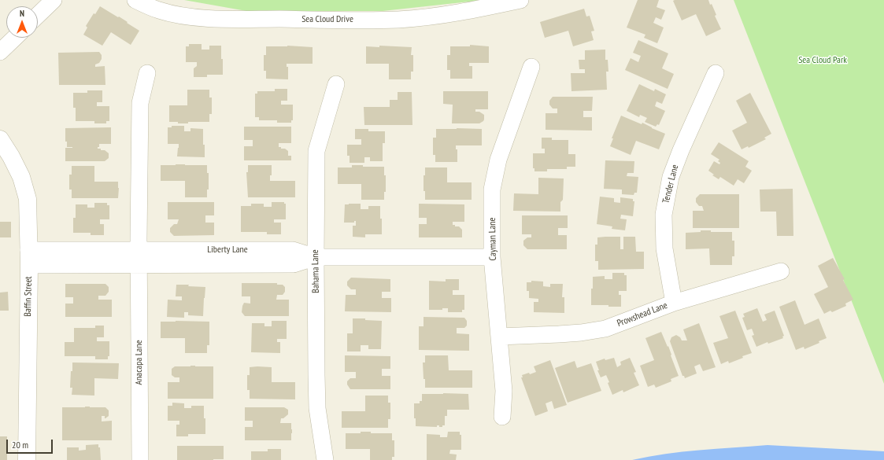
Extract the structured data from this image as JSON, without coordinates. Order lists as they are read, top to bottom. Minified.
{"streets":{"street":["Sea Cloud Drive","Tender Lane","Cayman Lane","Liberty Lane","Bahama Lane","Baffin Street","Prowshead Lane","Anacapa Lane"]},"crossings":[["Tender Lane","Prowshead Lane"],["Cayman Lane","Liberty Lane"],["Cayman Lane","Prowshead Lane"],["Liberty Lane","Bahama Lane"],["Liberty Lane","Anacapa Lane"]],"parks":["Sea Cloud Park"],"scale_bar":"20 m","north":"top"}
